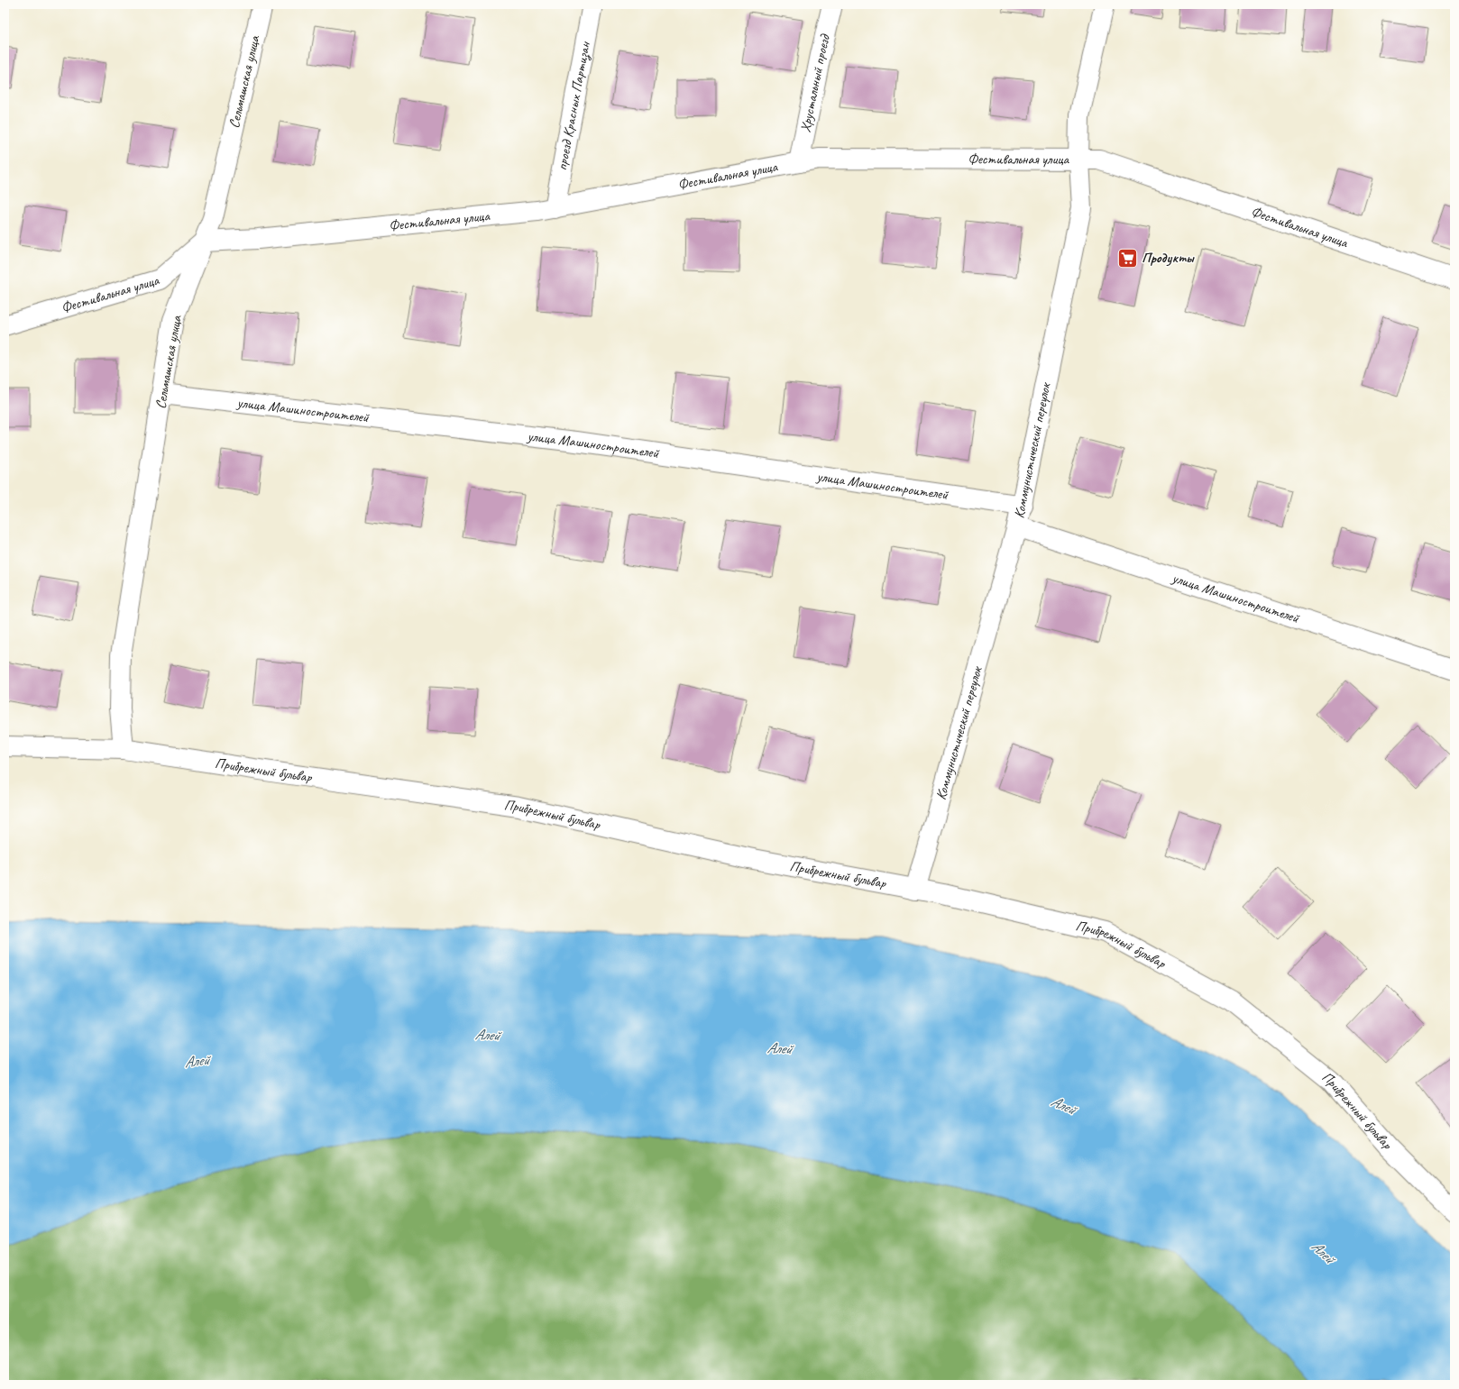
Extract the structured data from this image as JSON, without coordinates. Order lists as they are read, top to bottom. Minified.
{"streets":{"street":["Сельмашская улица","Хрустальный проезд","проезд Красных Партизан","Фестивальная улица","улица Машиностроителей","Коммунистический переулок","Прибрежный бульвар"]},"crossings":[["Сельмашская улица","Фестивальная улица"],["Сельмашская улица","улица Машиностроителей"],["Сельмашская улица","Прибрежный бульвар"],["Хрустальный проезд","Фестивальная улица"],["проезд Красных Партизан","Фестивальная улица"],["Фестивальная улица","Коммунистический переулок"],["улица Машиностроителей","Коммунистический переулок"],["Коммунистический переулок","Прибрежный бульвар"]],"water":["Алей"],"places":{"supermarket":["Продукты"]}}
